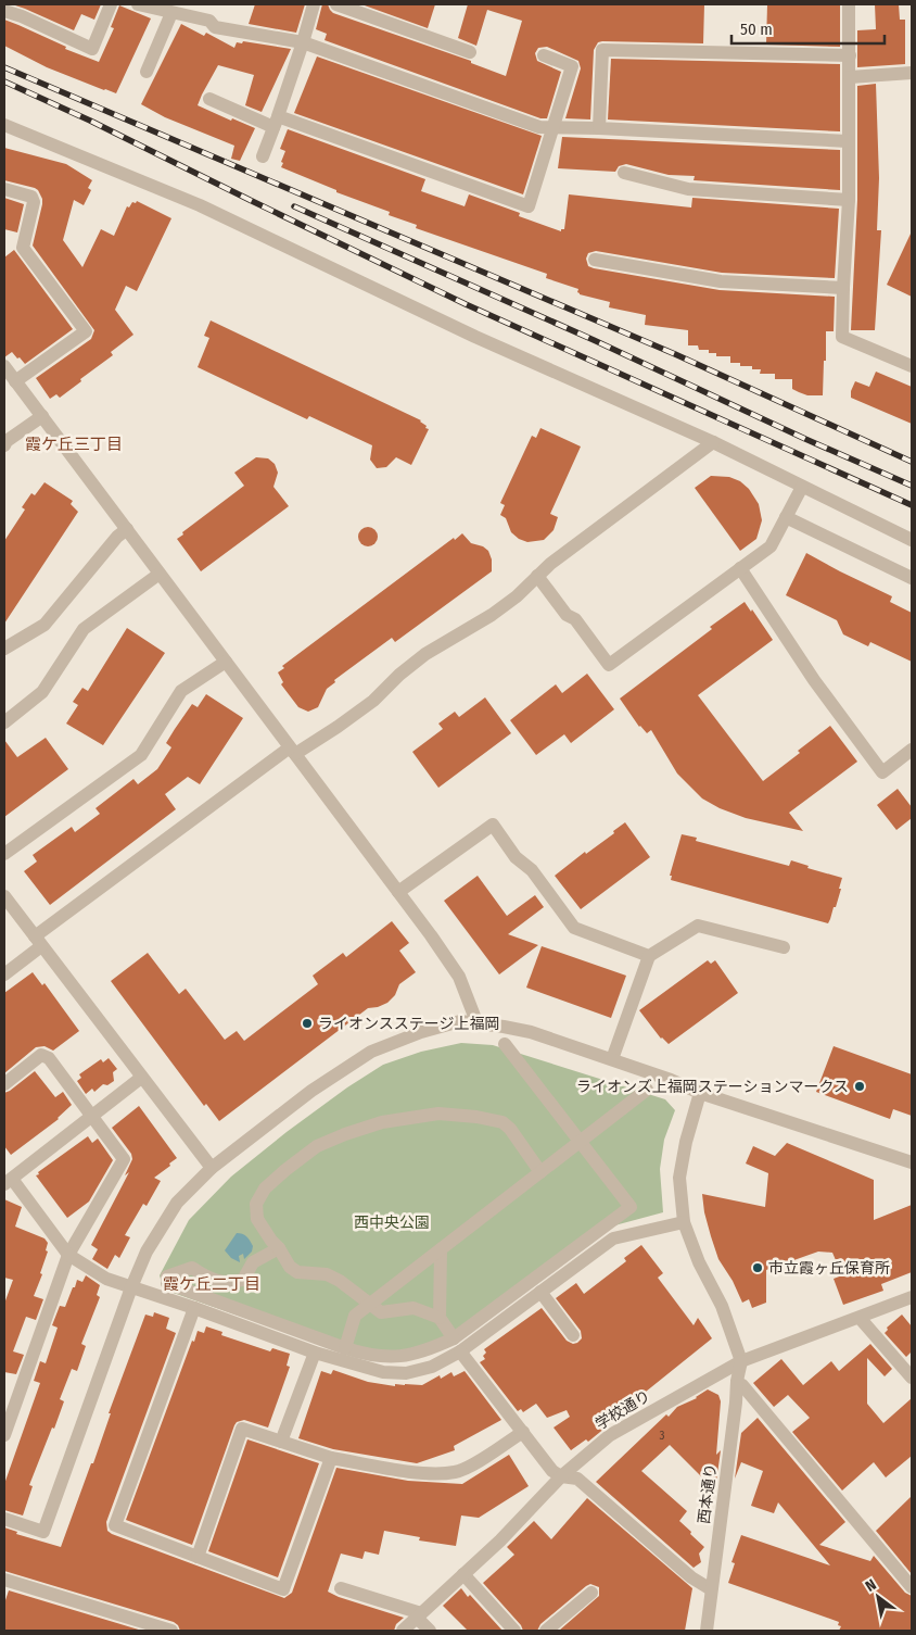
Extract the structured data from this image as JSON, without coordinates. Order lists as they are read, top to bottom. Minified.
{"streets":{"street":["学校通り","西本通り"]},"crossings":[["学校通り","西本通り"]],"districts":["霞ケ丘三丁目","霞ケ丘二丁目"],"parks":["西中央公園"],"places":["ライオンスステージ上福岡","ライオンズ上福岡ステーションマークス","市立霞ヶ丘保育所"],"house_numbers":["3"],"scale_bar":"50 m","north":"top left"}
